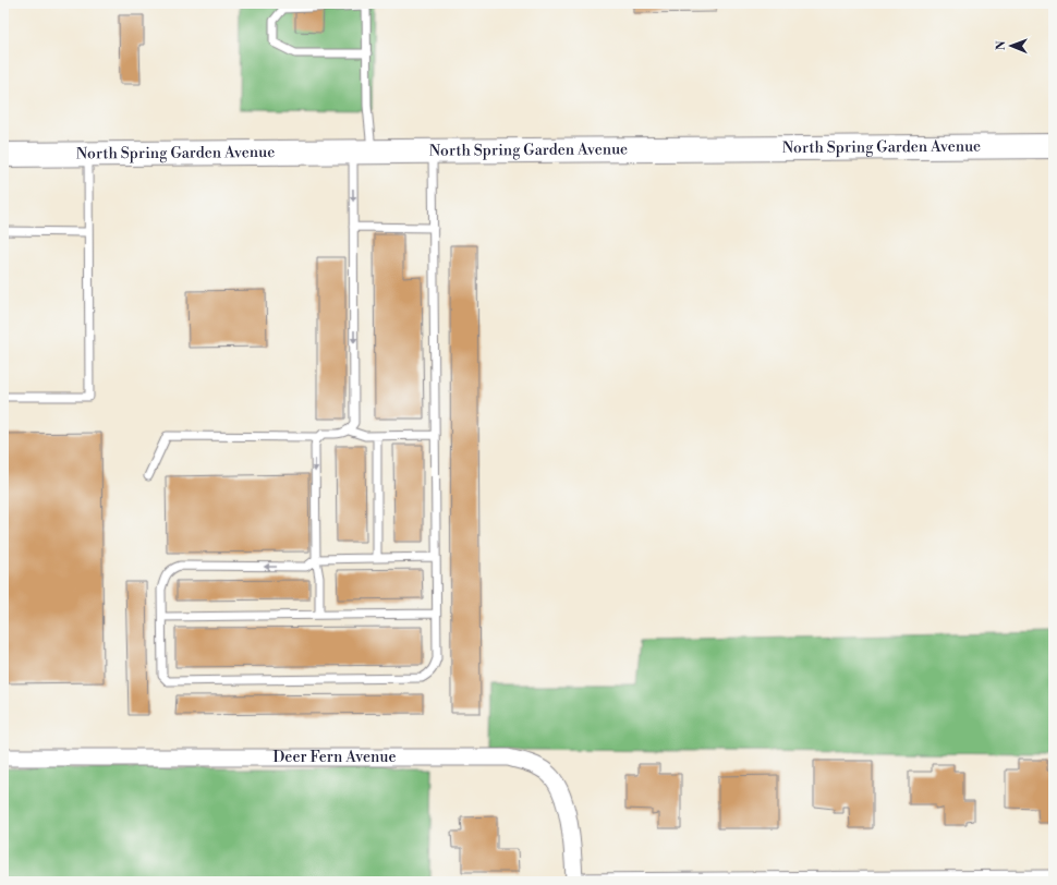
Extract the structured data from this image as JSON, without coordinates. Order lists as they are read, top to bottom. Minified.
{"streets":{"highway":["North Spring Garden Avenue"],"street":["Deer Fern Avenue"]},"north":"left"}
